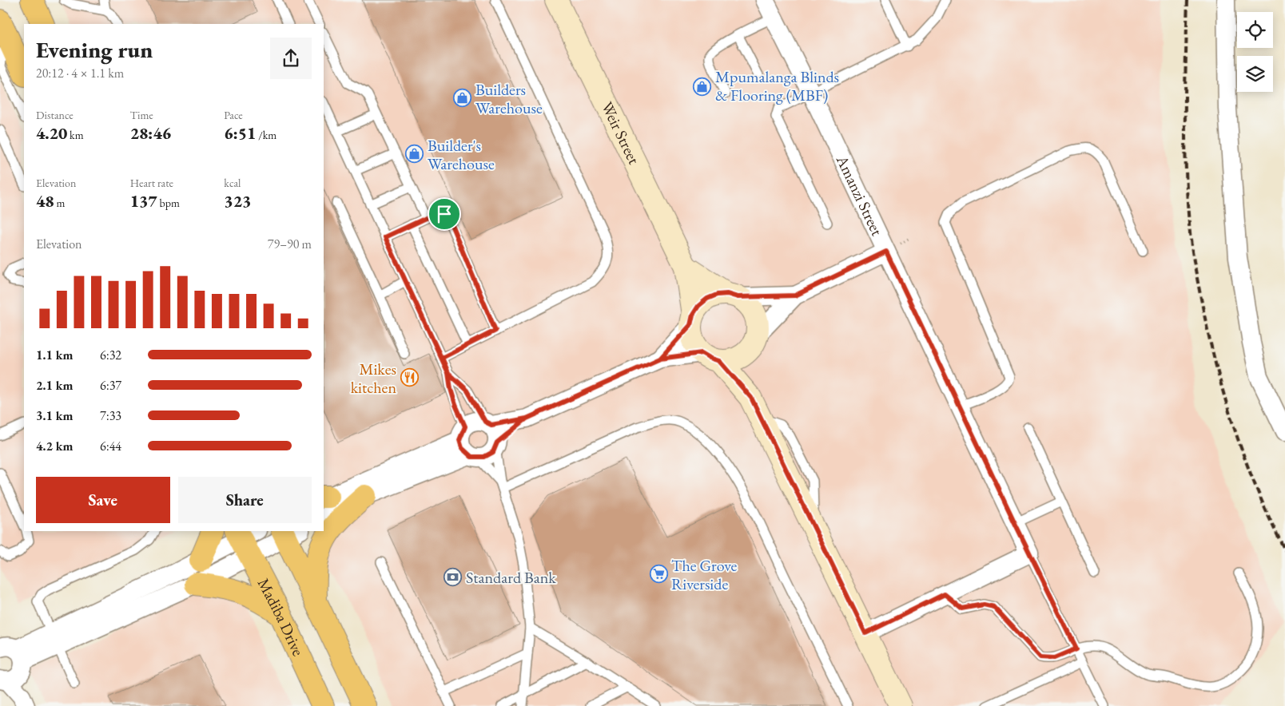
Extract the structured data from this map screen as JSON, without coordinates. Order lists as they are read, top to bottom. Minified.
{"streets":{"main road":["Madiba Drive"],"street":["Weir Street","Amanzi Street"]},"places":{"shop":["Mpumalanga Blinds & Flooring (MBF)","Builders Warehouse","Builder's Warehouse"],"restaurant":["Mikes kitchen"],"supermarket":["The Grove Riverside"],"bank":["Standard Bank"]},"page":{"heading":["Evening run","20:12 · 4 × 1.1 km"],"stats":[["Distance","4.20 km"],["Time","28:46"],["Pace","6:51 /km"],["Elevation","48 m"],["Heart rate","137 bpm"],["kcal","323"]],"chart":["Elevation","79–90 m"],"list":[{"name":"1.1 km","note":"6:32"},{"name":"2.1 km","note":"6:37"},{"name":"3.1 km","note":"7:33"},{"name":"4.2 km","note":"6:44"}],"buttons":["Save","Share"]}}
